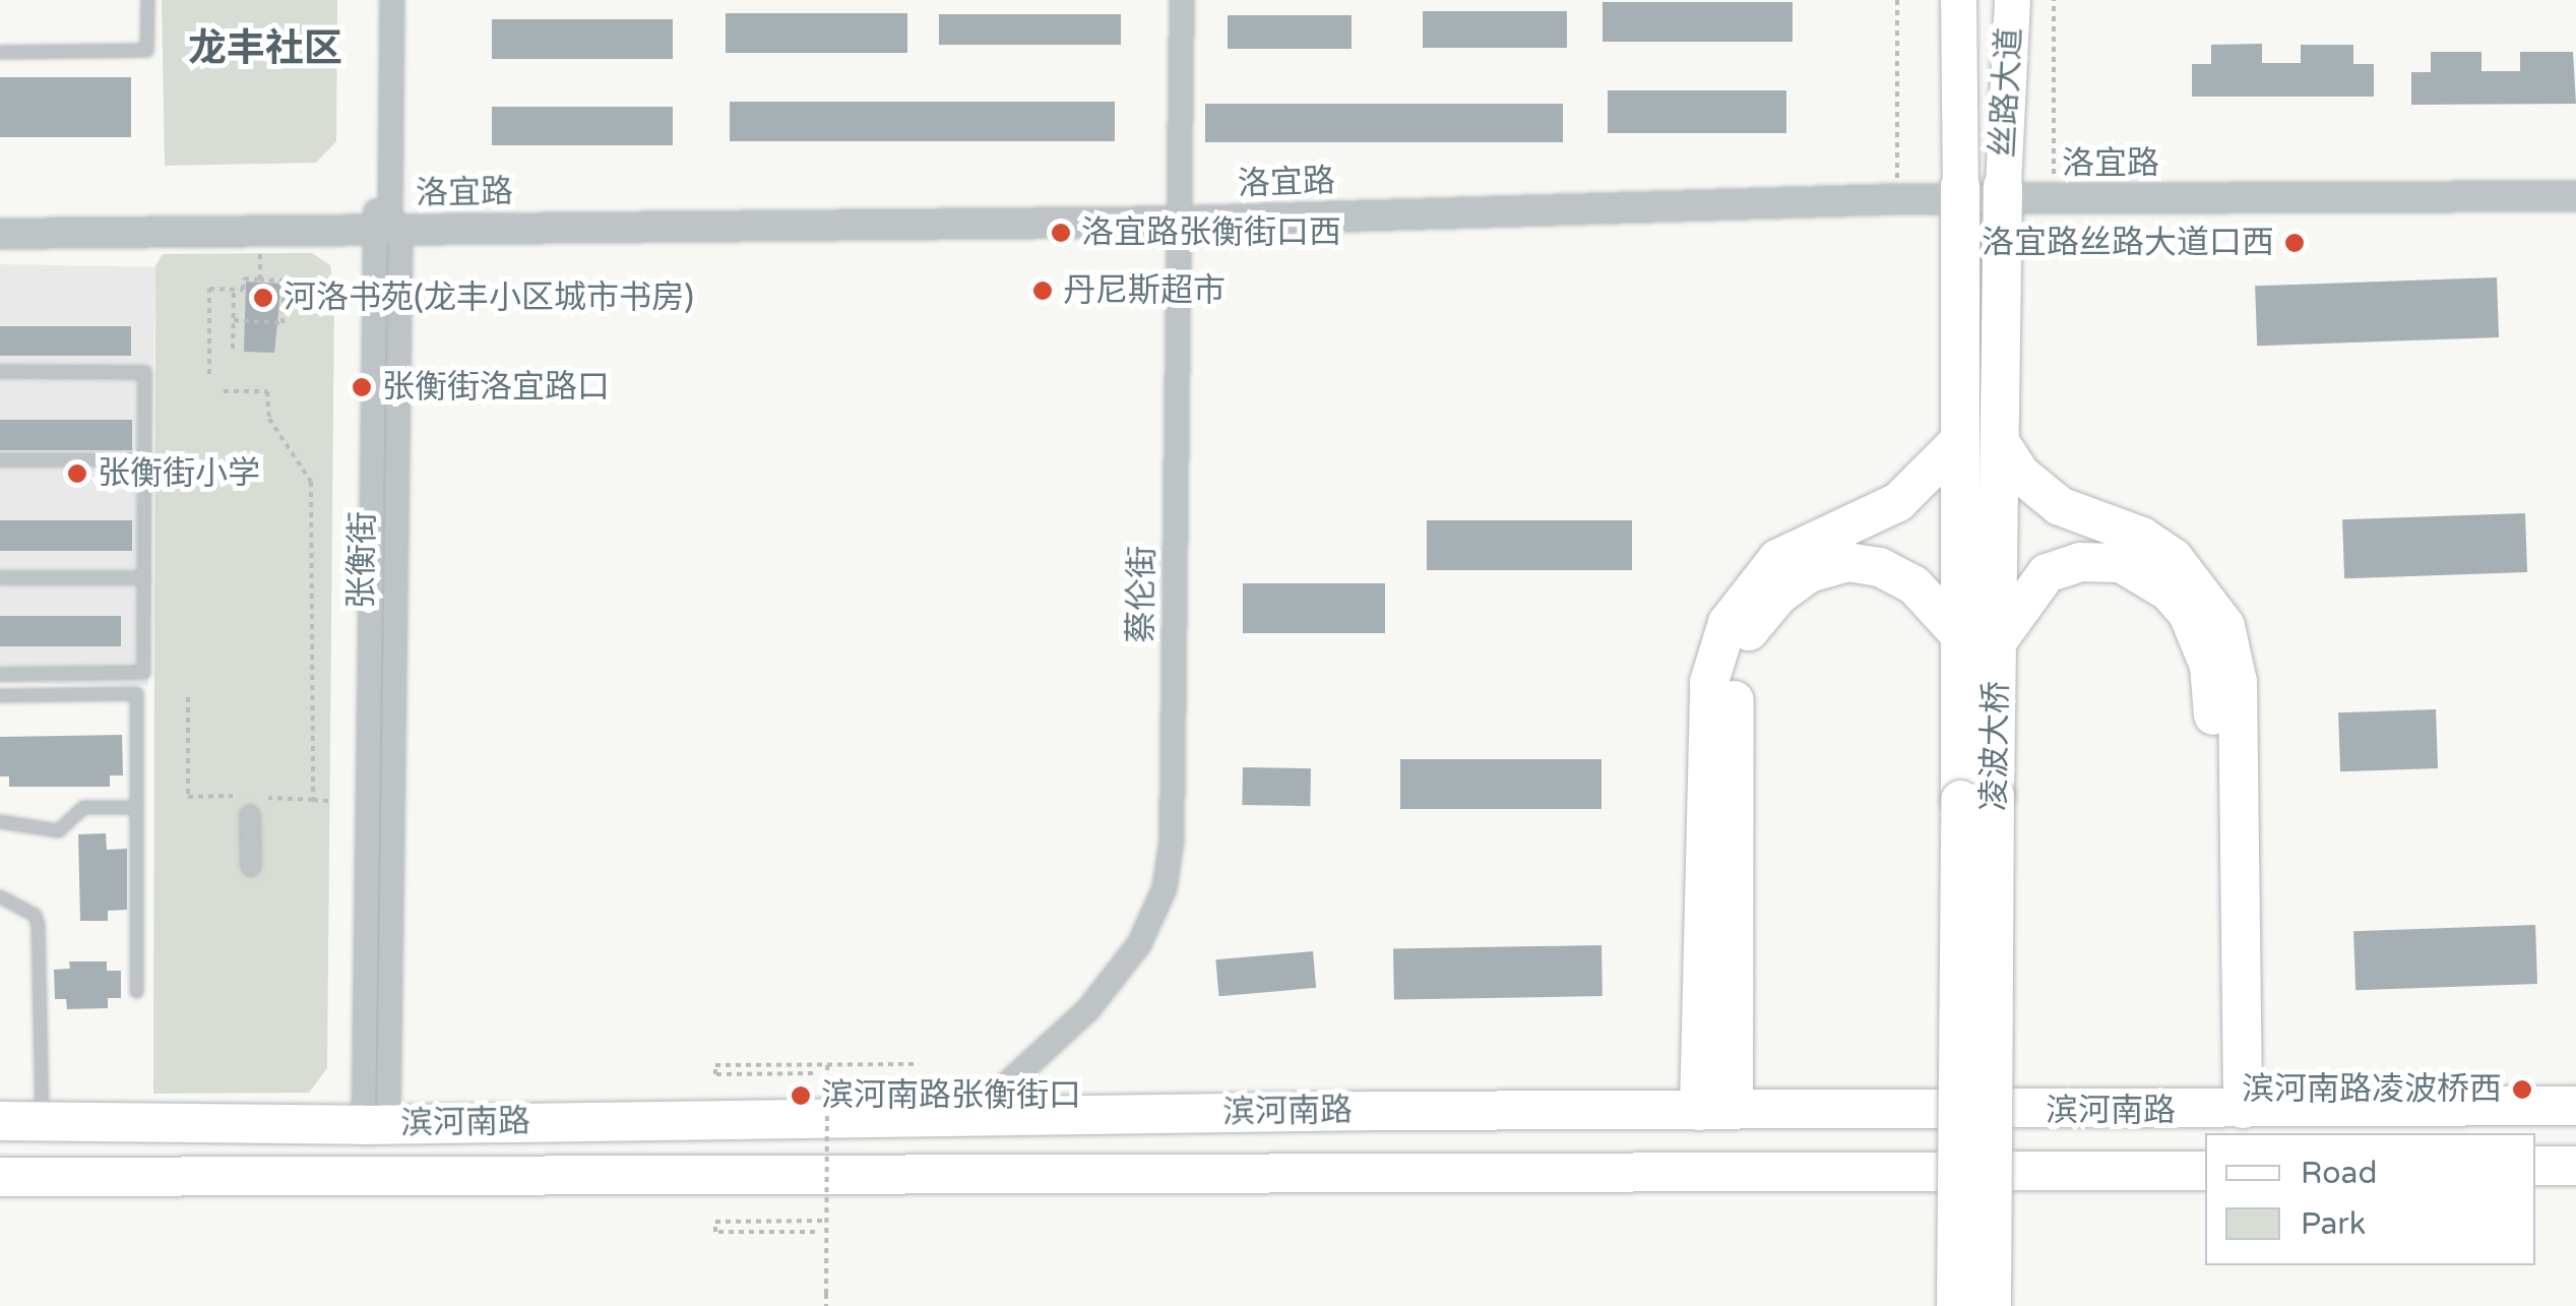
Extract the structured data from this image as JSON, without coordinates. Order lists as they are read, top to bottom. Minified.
{"streets":{"highway":["凌波大桥","滨河南路"],"main road":["丝路大道"],"street":["洛宜路","张衡街","蔡伦街"]},"crossings":[["丝路大道","洛宜路"],["丝路大道","凌波大桥"],["洛宜路","张衡街"],["洛宜路","蔡伦街"],["洛宜路","凌波大桥"],["张衡街","滨河南路"],["蔡伦街","滨河南路"]],"districts":["龙丰社区"],"places":["洛宜路张衡街口西","洛宜路丝路大道口西","丹尼斯超市","河洛书苑(龙丰小区城市书房)","张衡街洛宜路口","张衡街小学","滨河南路凌波桥西","滨河南路张衡街口"],"legend":["Road","Park"]}
